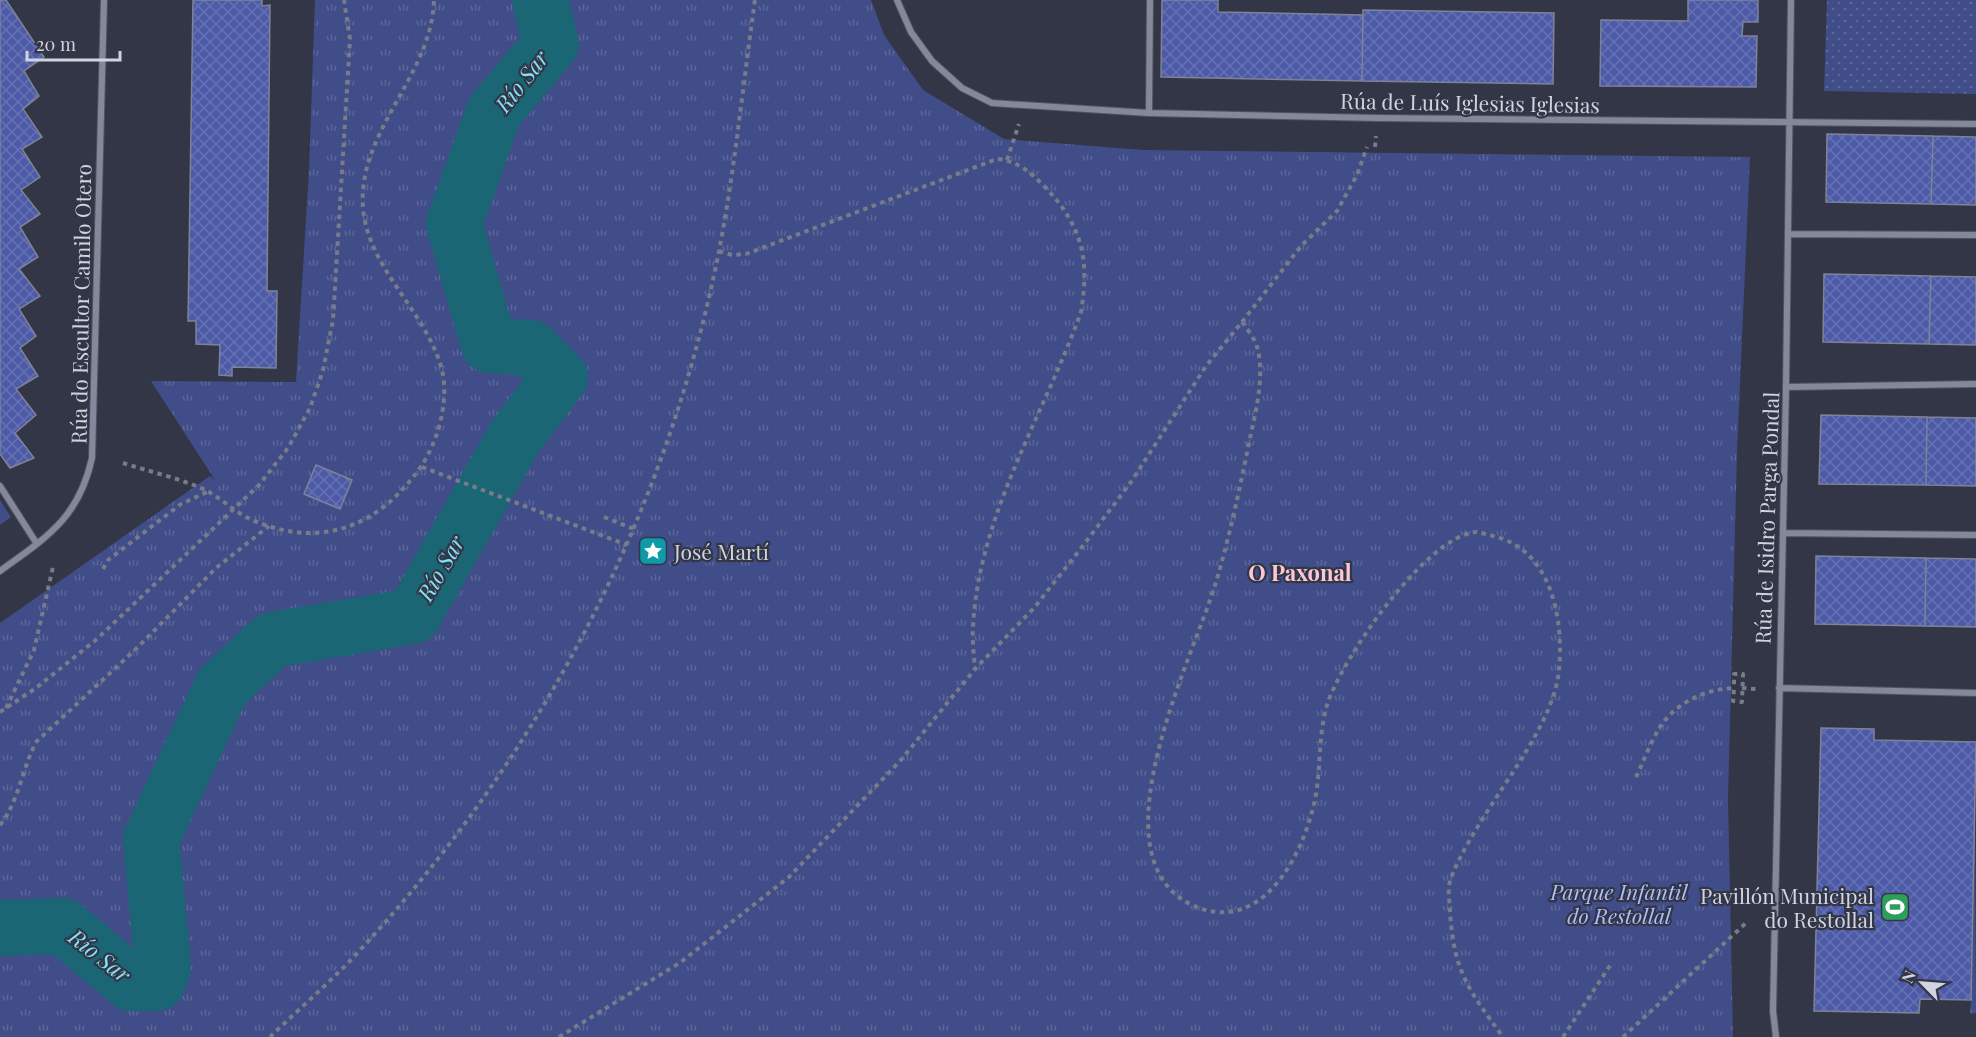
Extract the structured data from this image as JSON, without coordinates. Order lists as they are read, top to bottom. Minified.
{"streets":{"street":["Rúa de Luís Iglesias Iglesias","Rúa do Escultor Camilo Otero","Rúa de Isidro Parga Pondal"]},"crossings":[["Rúa de Luís Iglesias Iglesias","Rúa de Isidro Parga Pondal"]],"districts":["O Paxonal"],"water":["Río Sar"],"parks":["Parque Infantil do Restollal"],"places":{"place":["José Martí"],"sports":["Pavillón Municipal do Restollal"]},"scale_bar":"20 m","north":"top left"}
